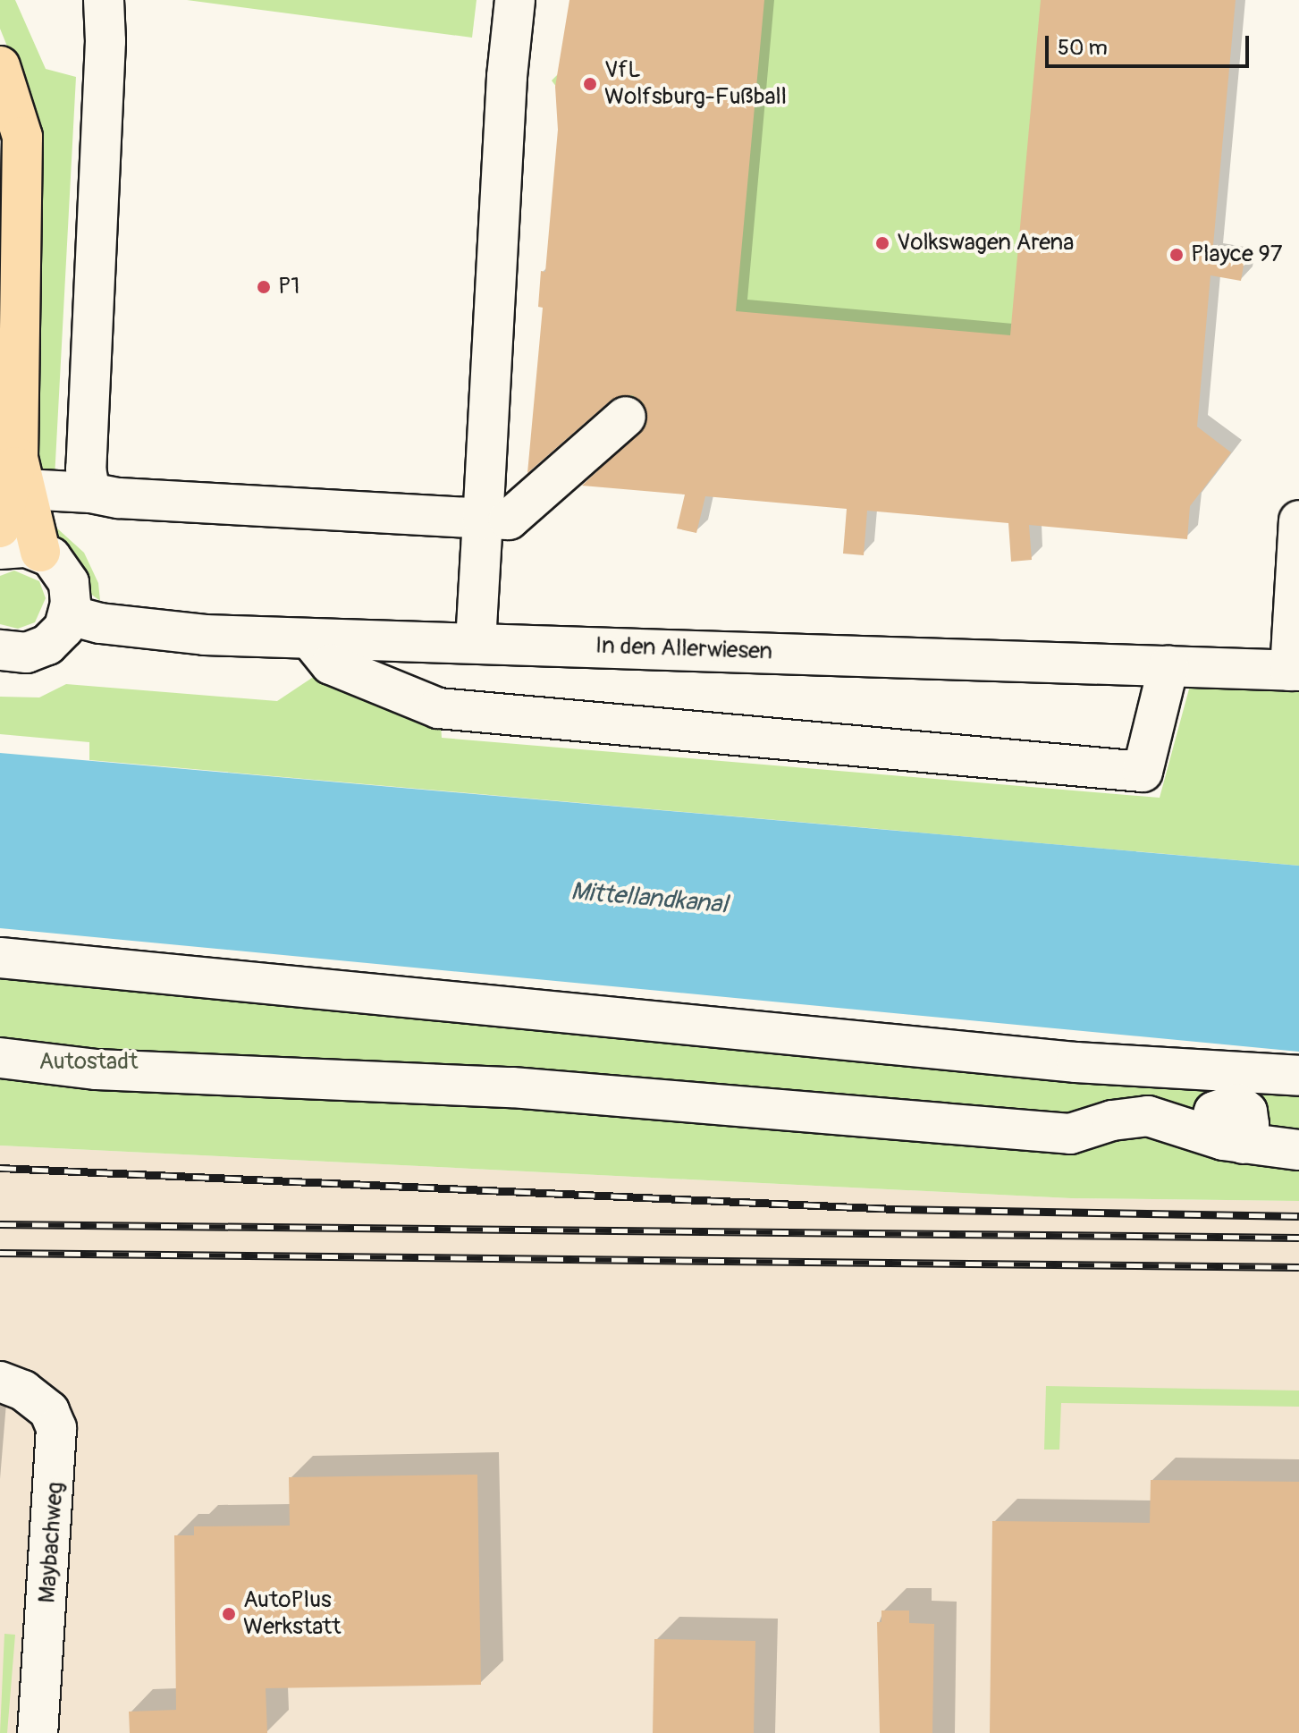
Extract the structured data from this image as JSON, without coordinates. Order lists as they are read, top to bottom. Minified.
{"streets":{"street":["In den Allerwiesen","Maybachweg"]},"water":["Mittellandkanal"],"parks":["Autostadt"],"places":["VfL Wolfsburg-Fußball","Volkswagen Arena","Playce 97","P1","AutoPlus Werkstatt"],"scale_bar":"50 m"}
